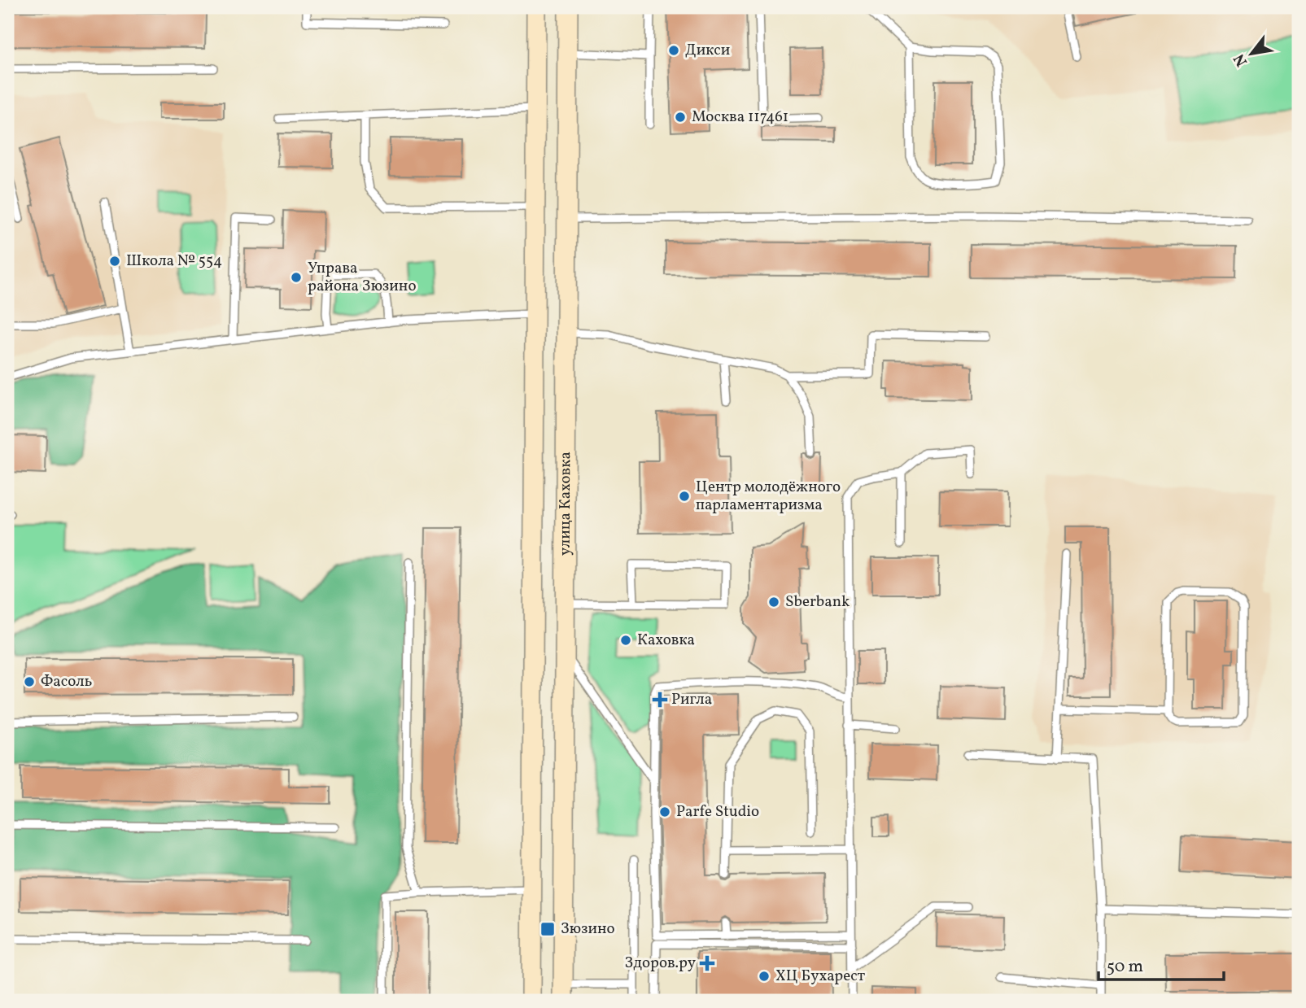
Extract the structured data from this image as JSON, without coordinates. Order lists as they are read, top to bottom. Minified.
{"streets":{"main road":["улица Каховка"]},"places":{"other":["Дикси","Москва 117461","Школа № 554","Управа района Зюзино","Центр молодёжного парламентаризма","Sberbank","Каховка","Фасоль","Parfe Studio","ХЦ Бухарест"],"health":["Ригла","Здоров.ру"],"transit":["Зюзино"]},"scale_bar":"50 m","north":"bottom left"}
